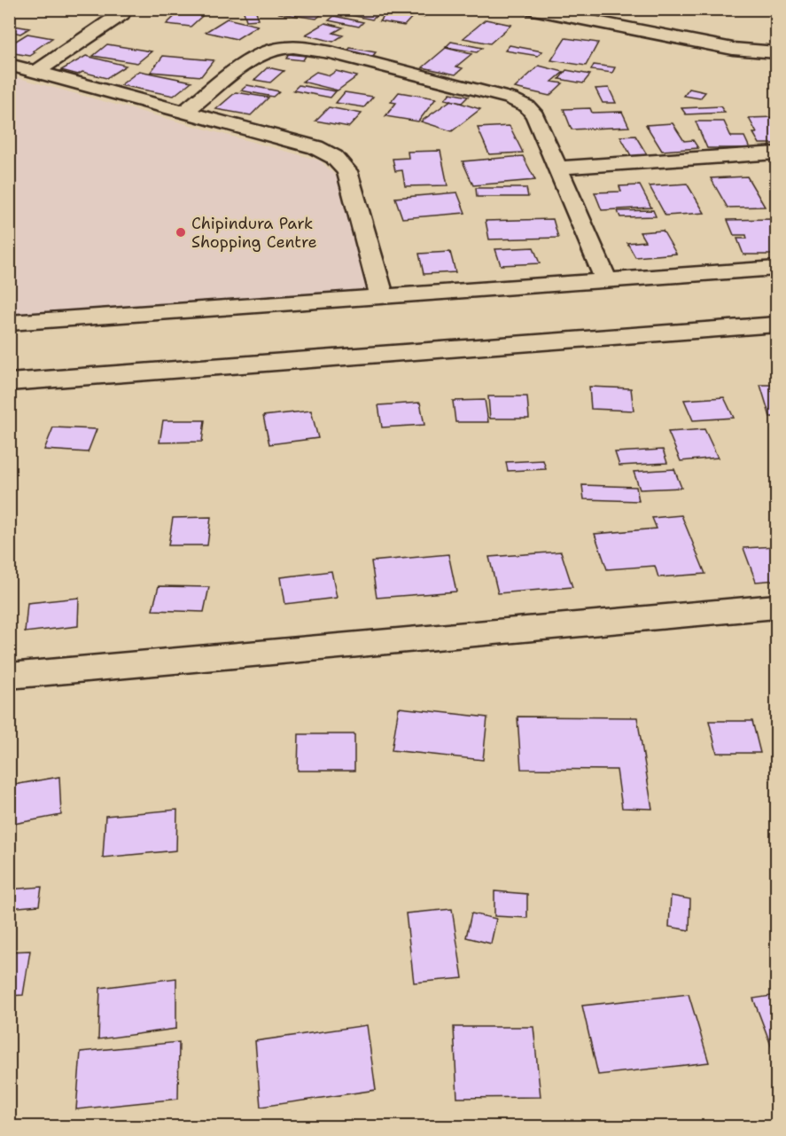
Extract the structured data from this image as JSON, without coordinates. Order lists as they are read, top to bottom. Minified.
{"places":["Chipindura Park Shopping Centre"]}
